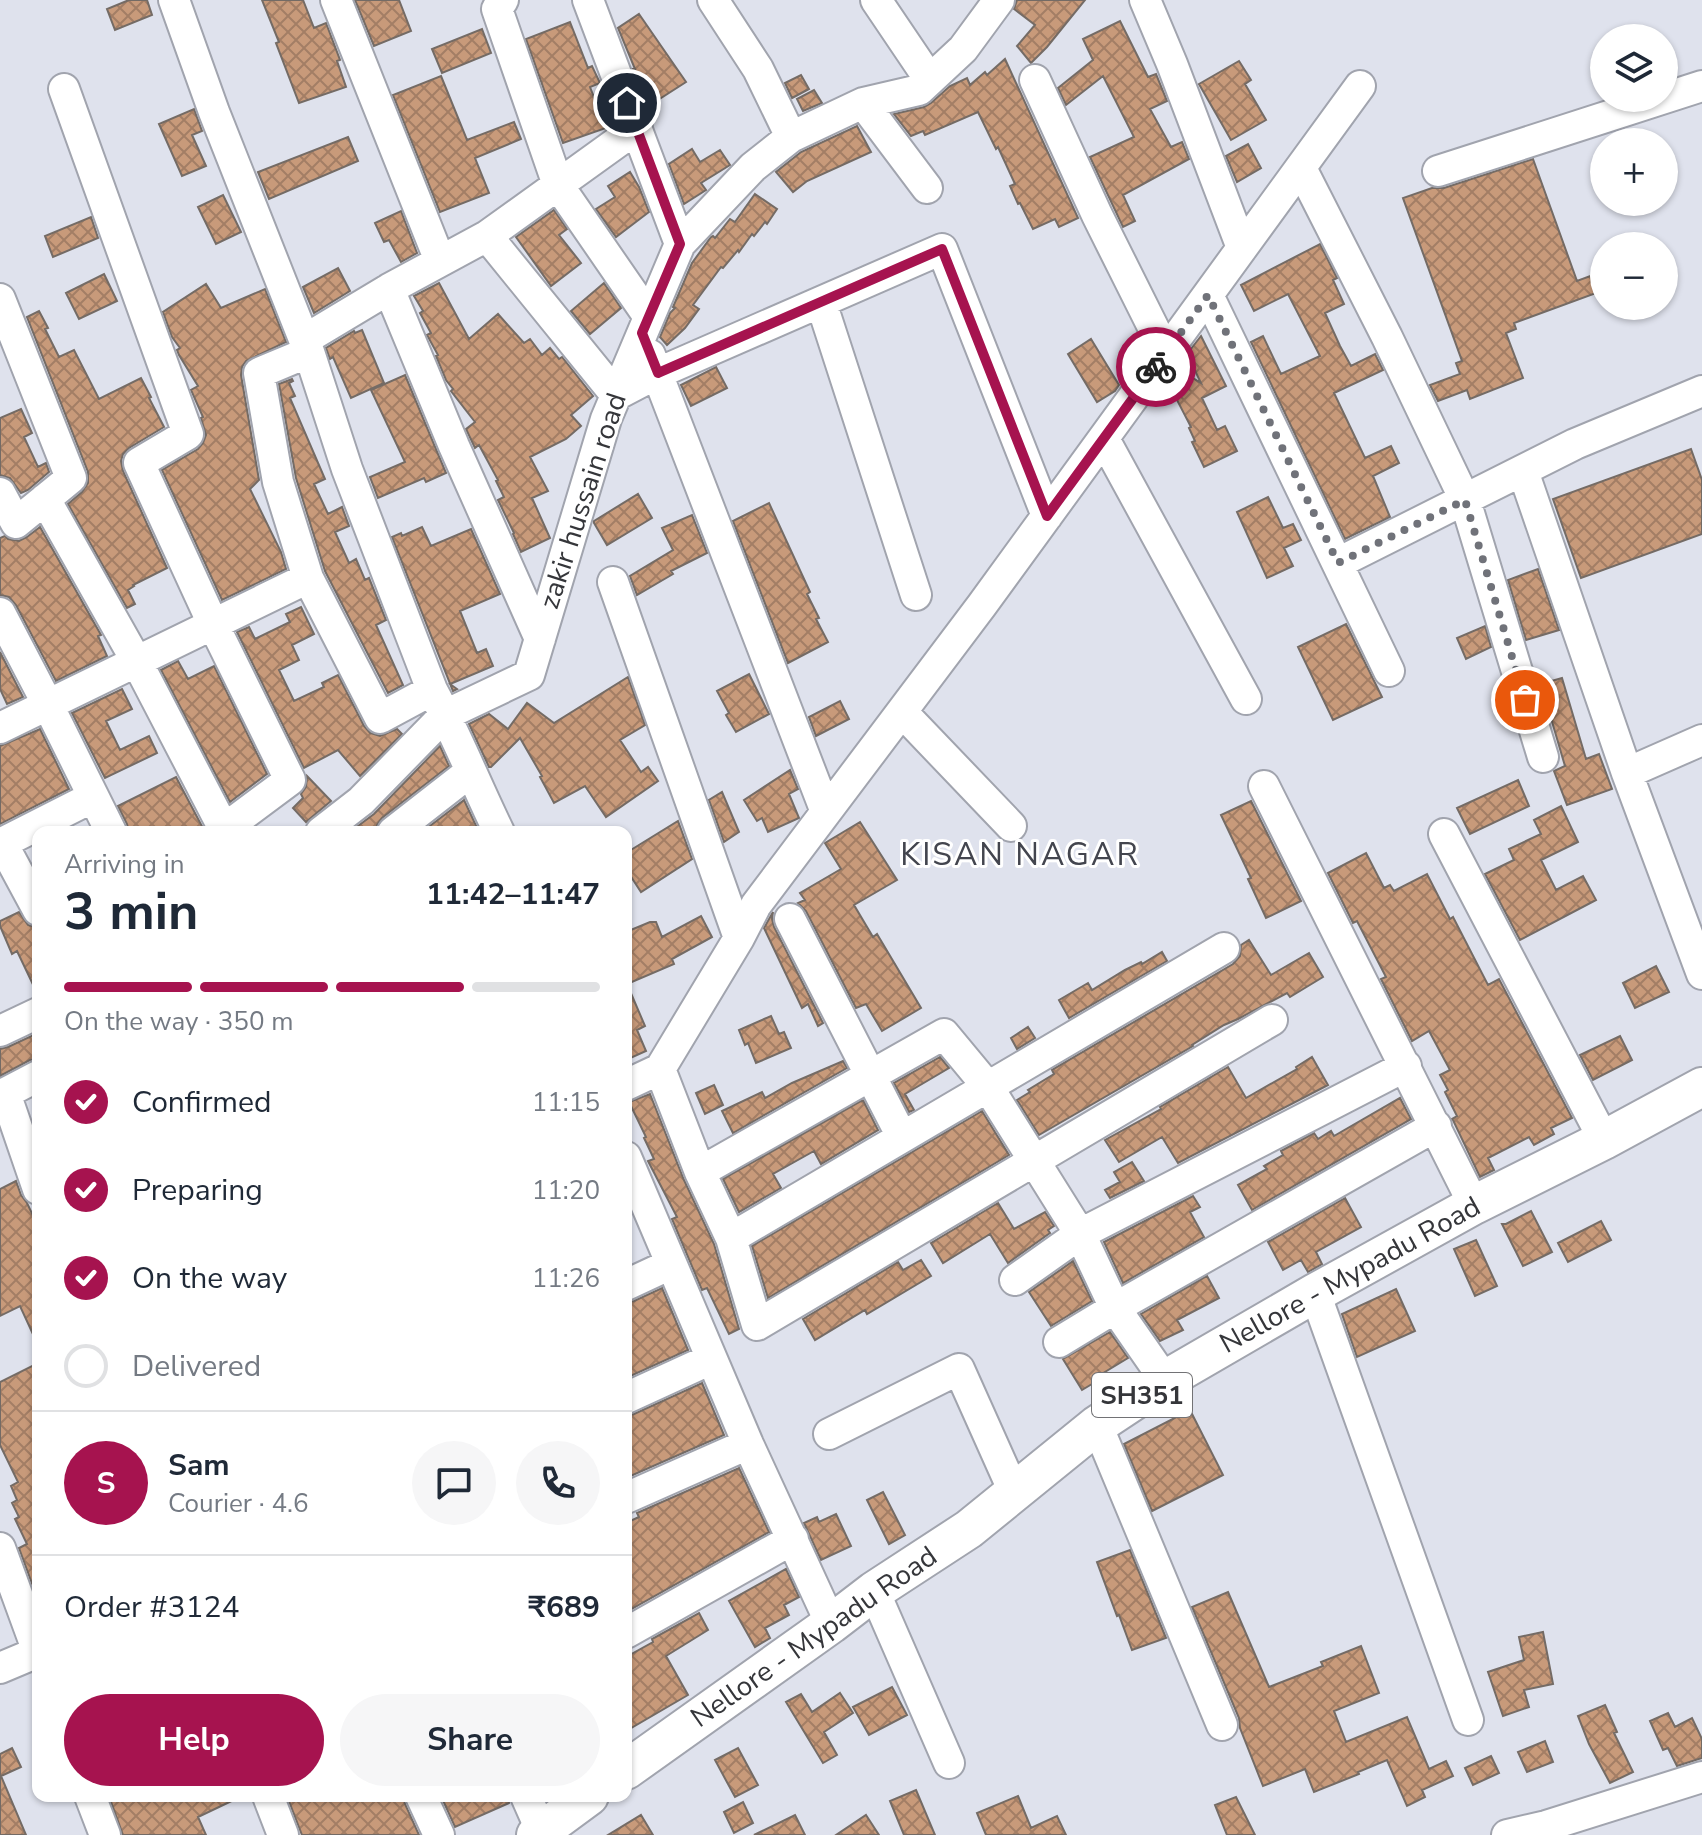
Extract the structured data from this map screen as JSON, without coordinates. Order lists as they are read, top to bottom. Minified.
{"streets":{"main road":["Nellore - Mypadu Road","SH351"],"street":["zakir hussain road"]},"districts":["KISAN NAGAR"],"page":{"map_buttons":["+","−"],"heading":["3 min","Arriving in","11:42–11:47"],"panel":["Sam","Courier · 4.6","Order #3124","₹689"],"bar":"On the way · 350 m","list":[["Confirmed","11:15"],["Preparing","11:20"],["On the way","11:26"],"Delivered"],"round":"S","buttons":["Help","Share"]}}
